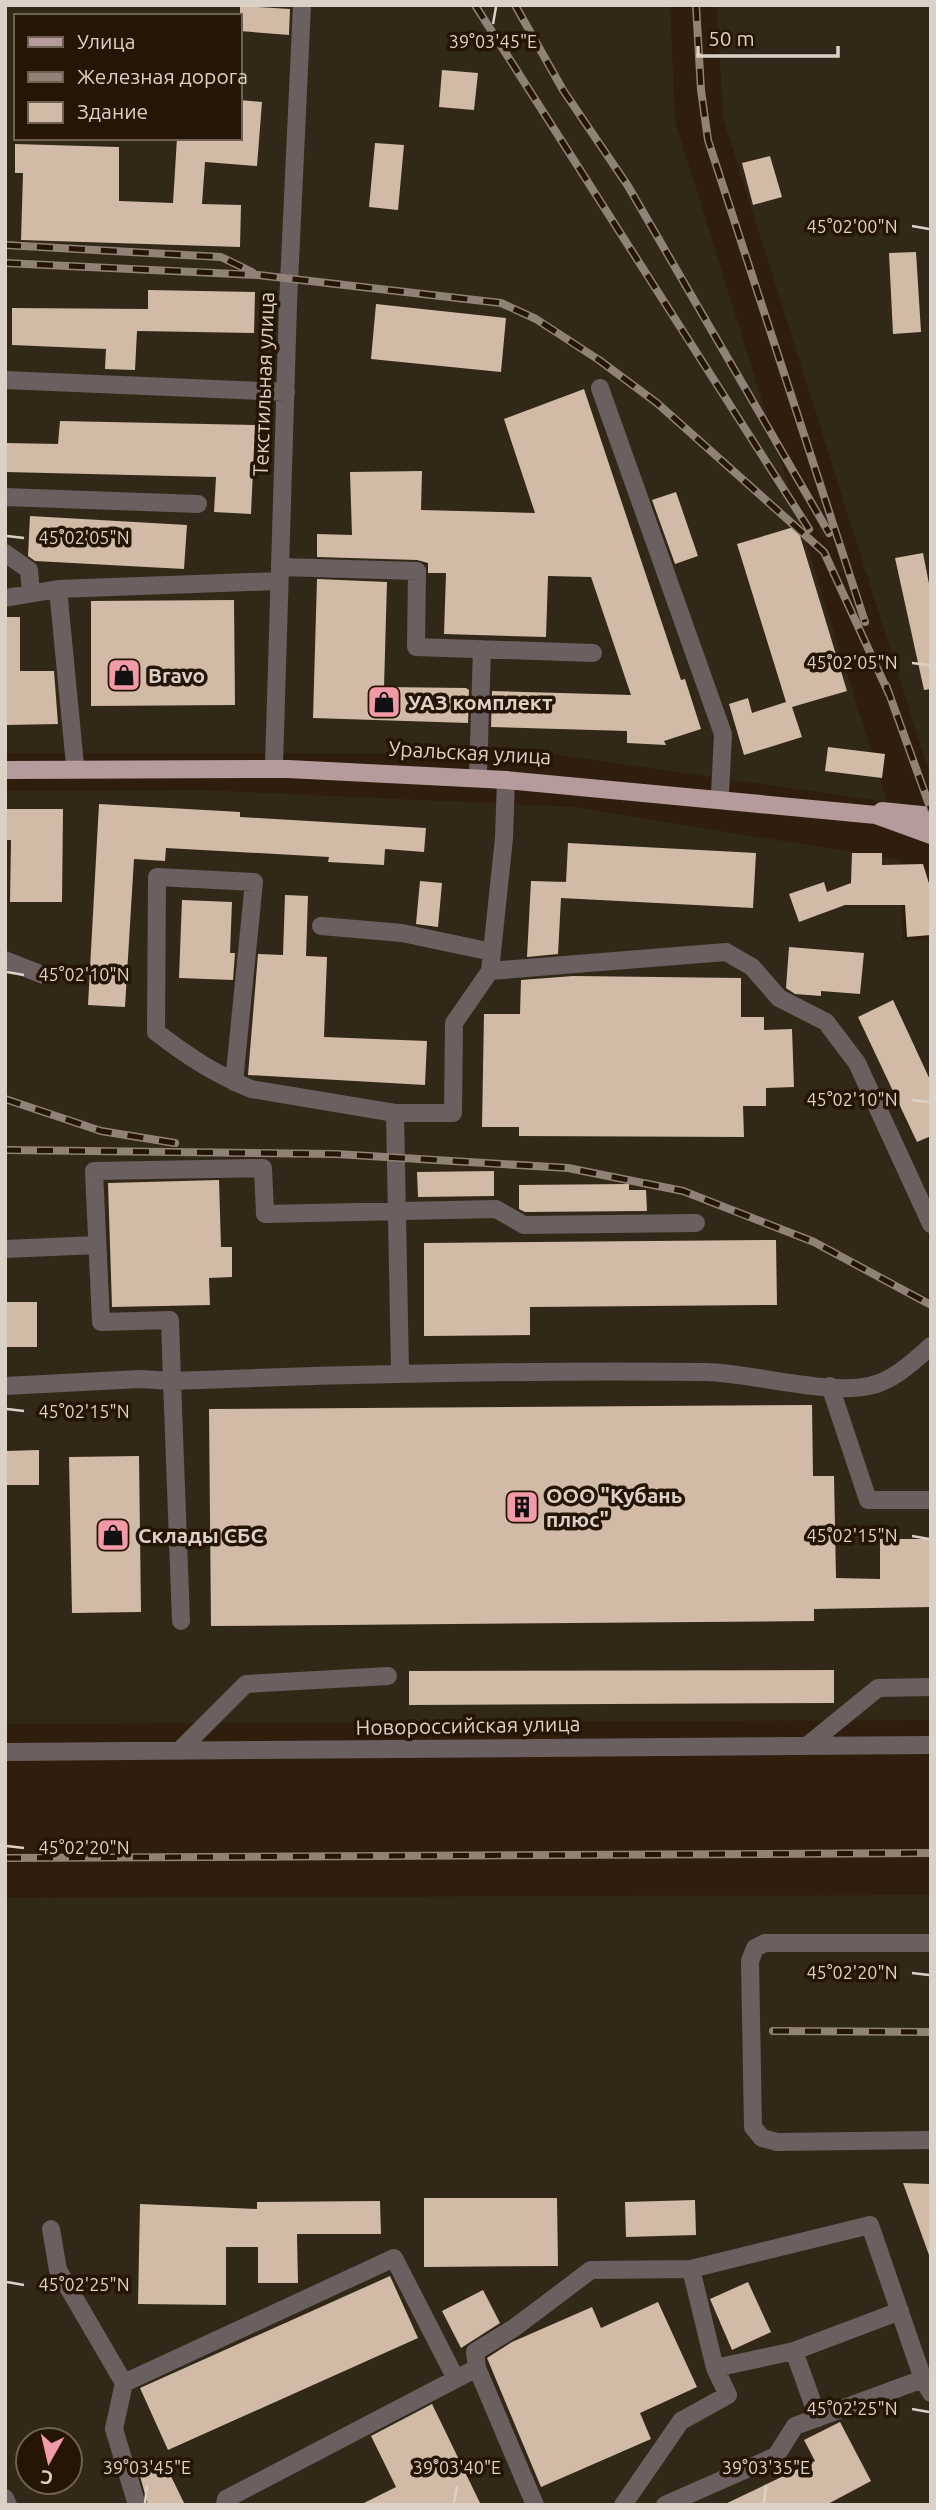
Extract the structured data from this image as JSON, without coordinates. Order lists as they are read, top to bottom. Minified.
{"streets":{"main road":["Уральская улица"],"street":["Текстильная улица","Новороссийская улица"]},"crossings":[["Текстильная улица","Уральская улица"]],"places":{"shop":["Bravo","УАЗ комплект","Склады СБС"],"building":["ООО \"Кубань плюс\""]},"legend":["Улица","Железная дорога","Здание"],"scale_bar":"50 m","north":"bottom","coordinates":["39°03'45\"E","45°02'00\"N","45°02'05\"N","45°02'10\"N","45°02'15\"N","45°02'20\"N","45°02'25\"N","39°03'40\"E","39°03'35\"E"]}
